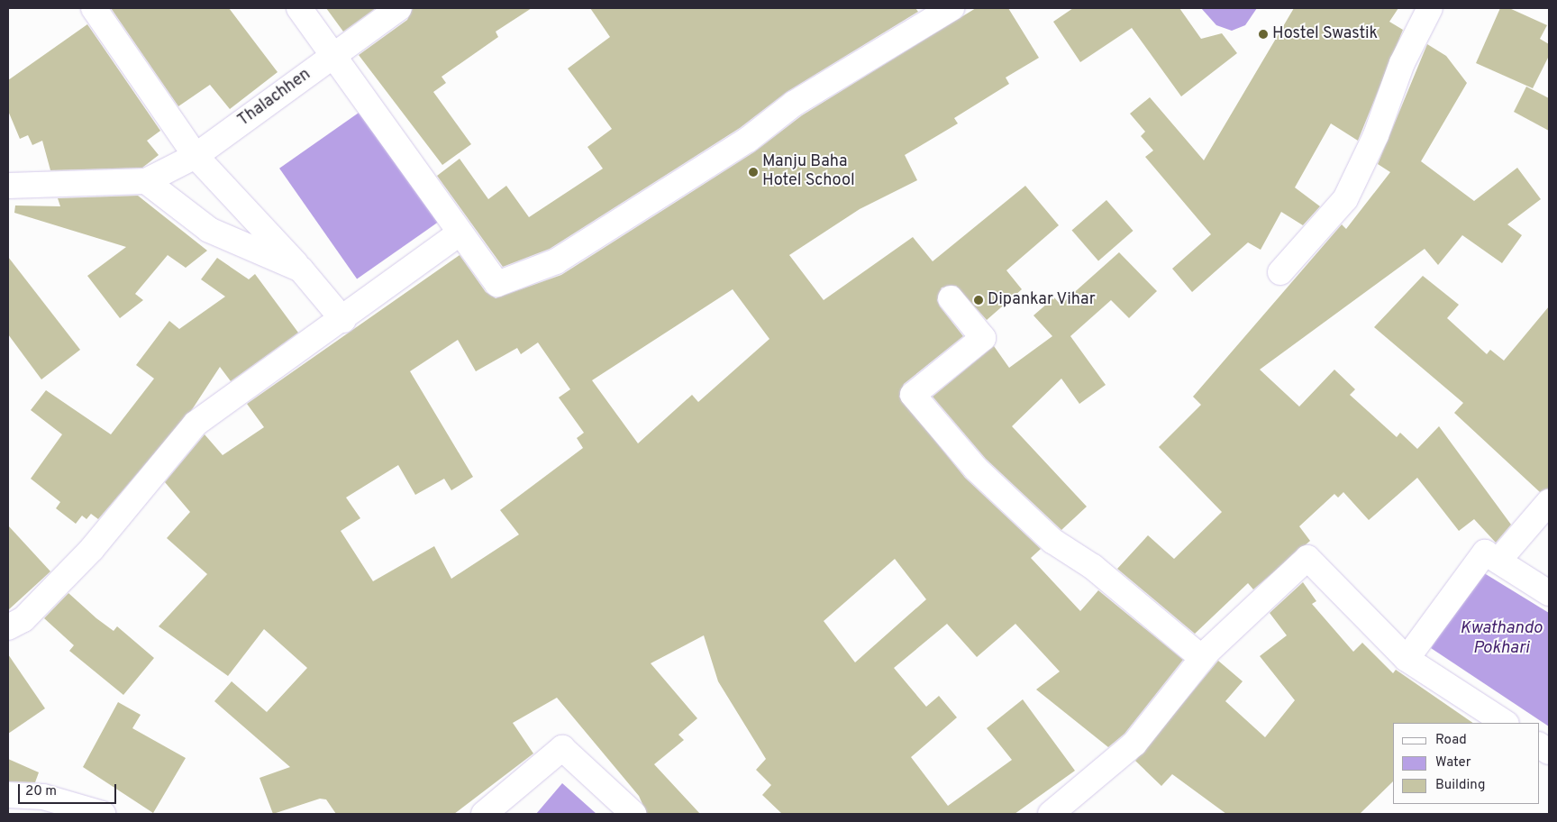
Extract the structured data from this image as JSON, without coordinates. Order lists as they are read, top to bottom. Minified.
{"streets":{"street":["Thalachhen"]},"water":["Kwathando Pokhari"],"places":["Hostel Swastik","Manju Baha Hotel School","Dipankar Vihar"],"legend":["Road","Water","Building"],"scale_bar":"20 m"}
